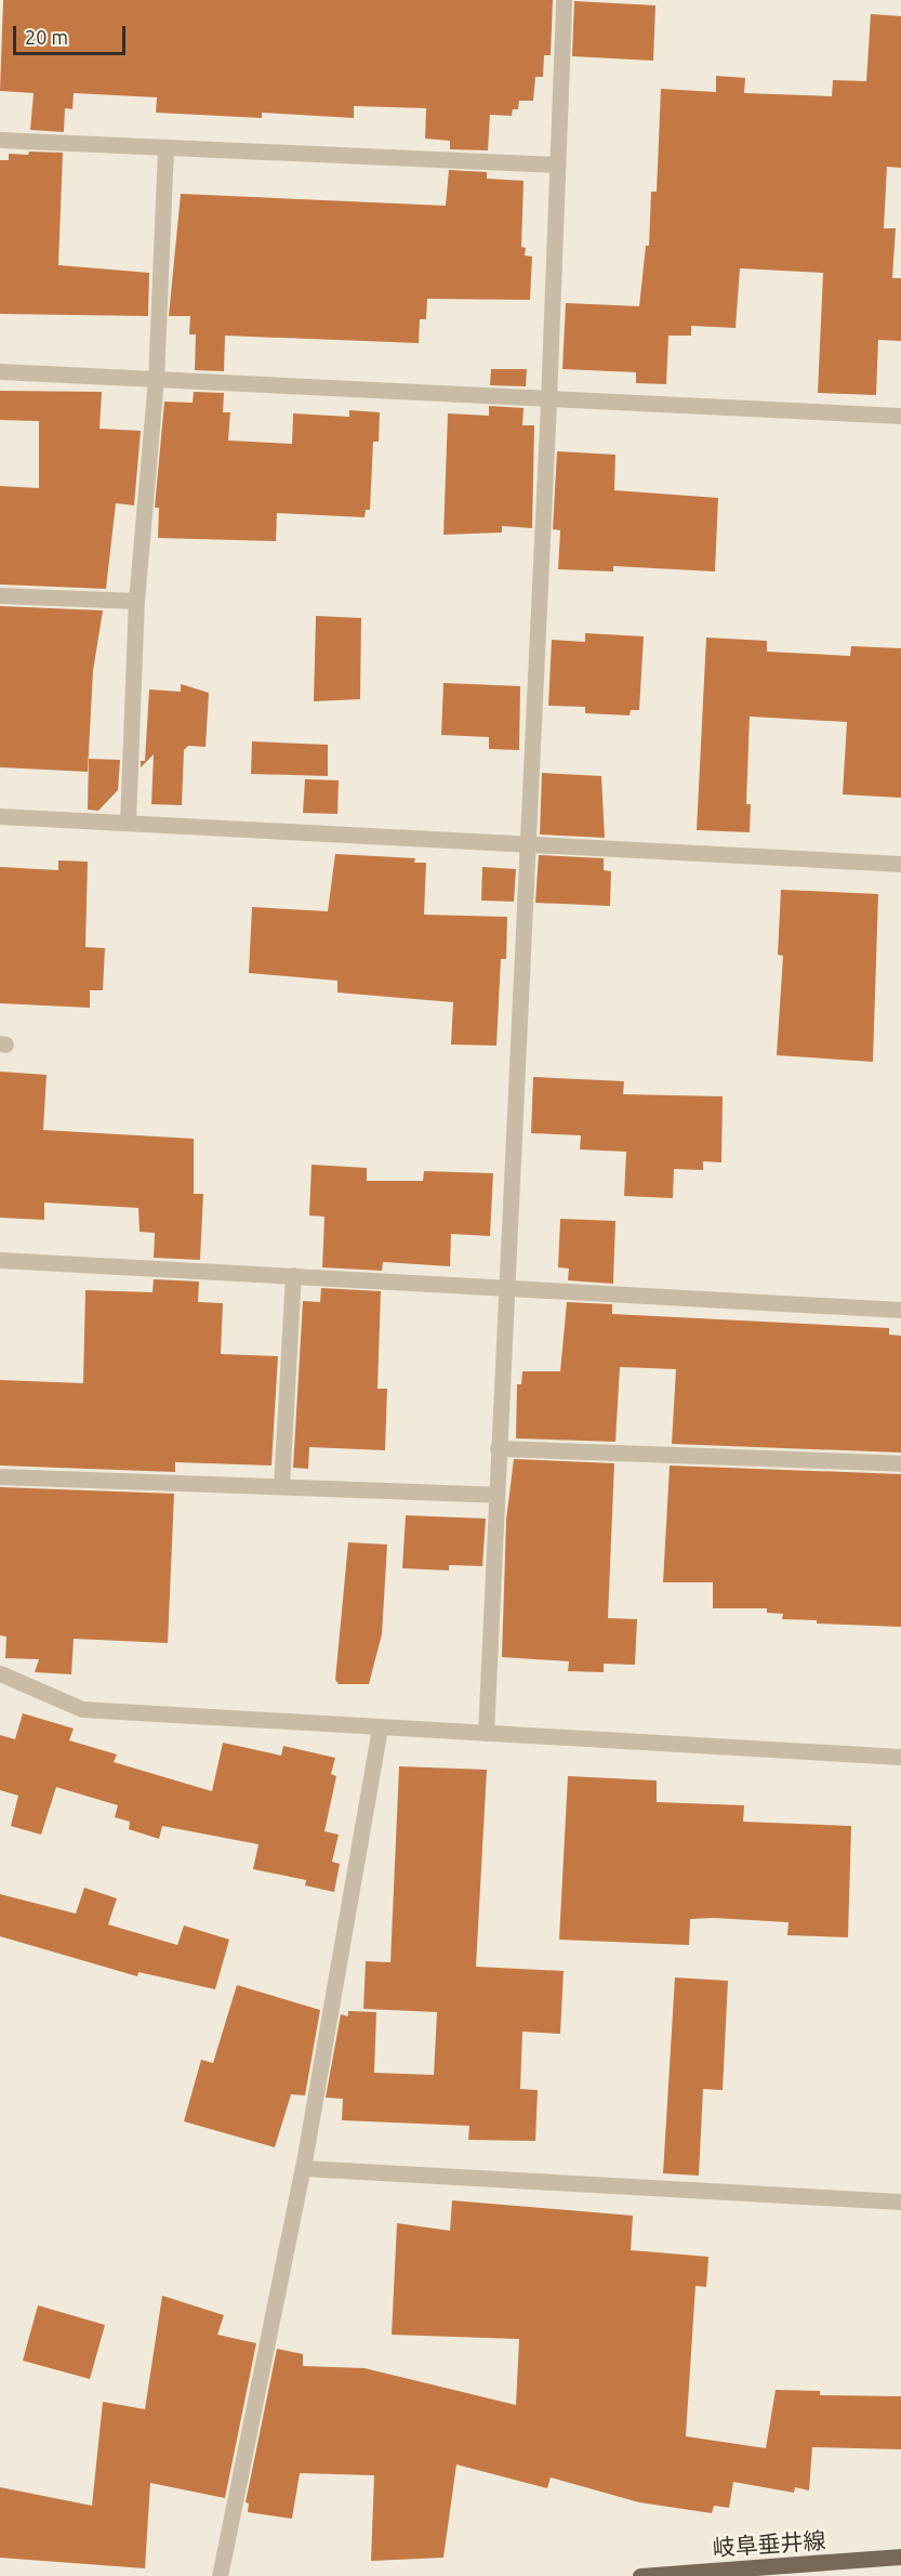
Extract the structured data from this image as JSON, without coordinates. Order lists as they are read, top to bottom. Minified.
{"streets":{"main road":["岐阜垂井線"]},"scale_bar":"20 m"}
